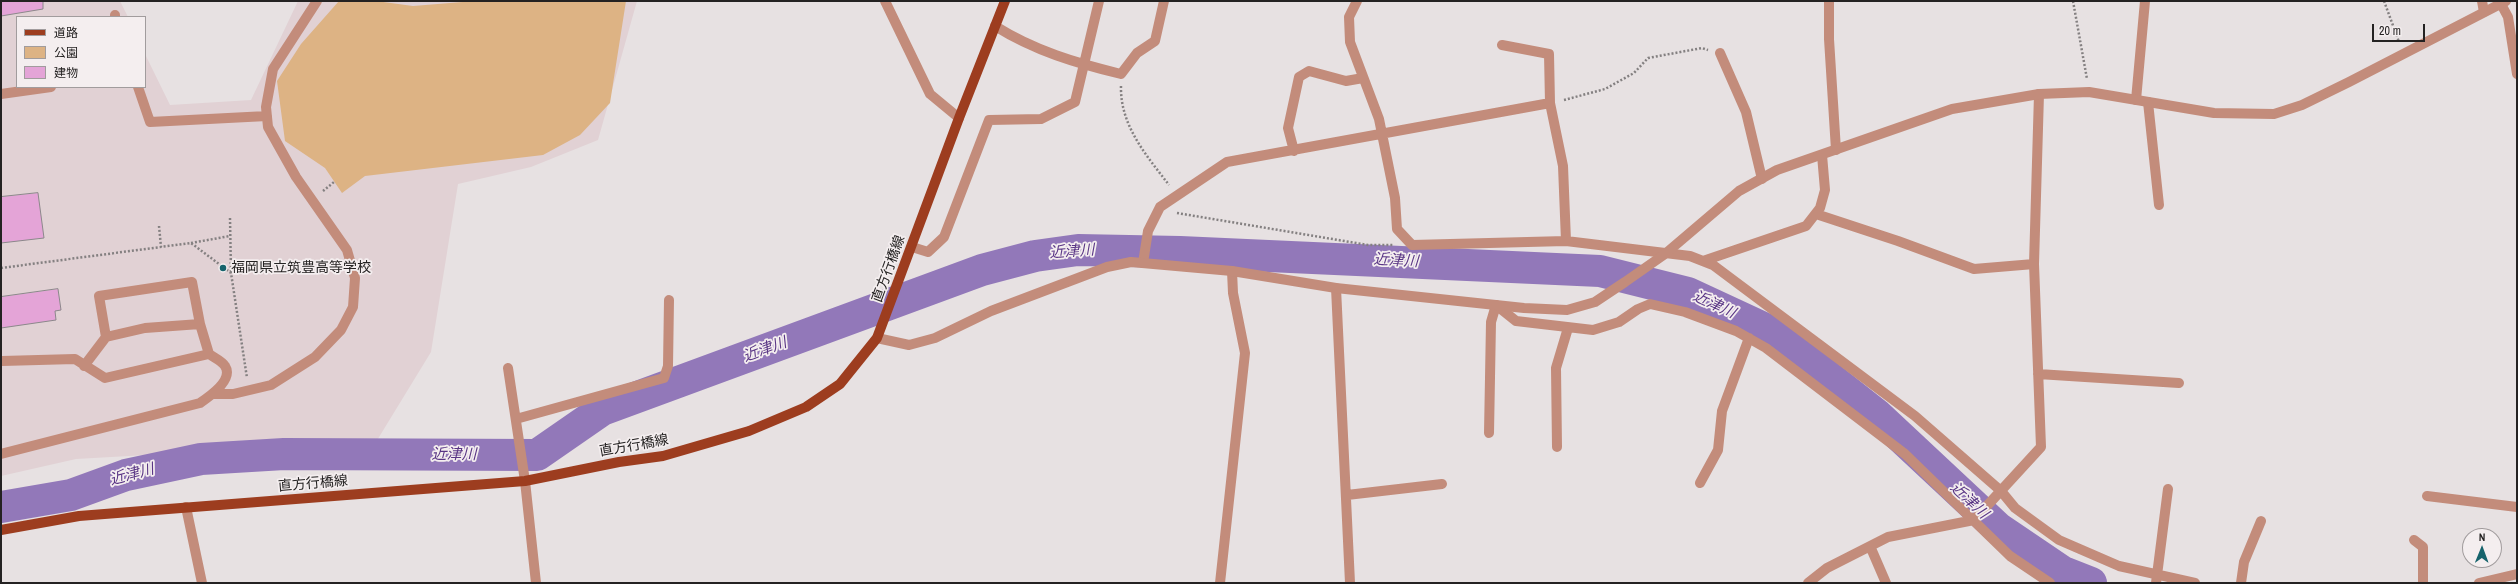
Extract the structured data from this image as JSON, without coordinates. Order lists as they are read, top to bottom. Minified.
{"streets":{"main road":["直方行橋線"]},"water":["近津川"],"places":["福岡県立筑豊高等学校"],"legend":["道路","公園","建物"],"scale_bar":"20 m","north":"top"}
